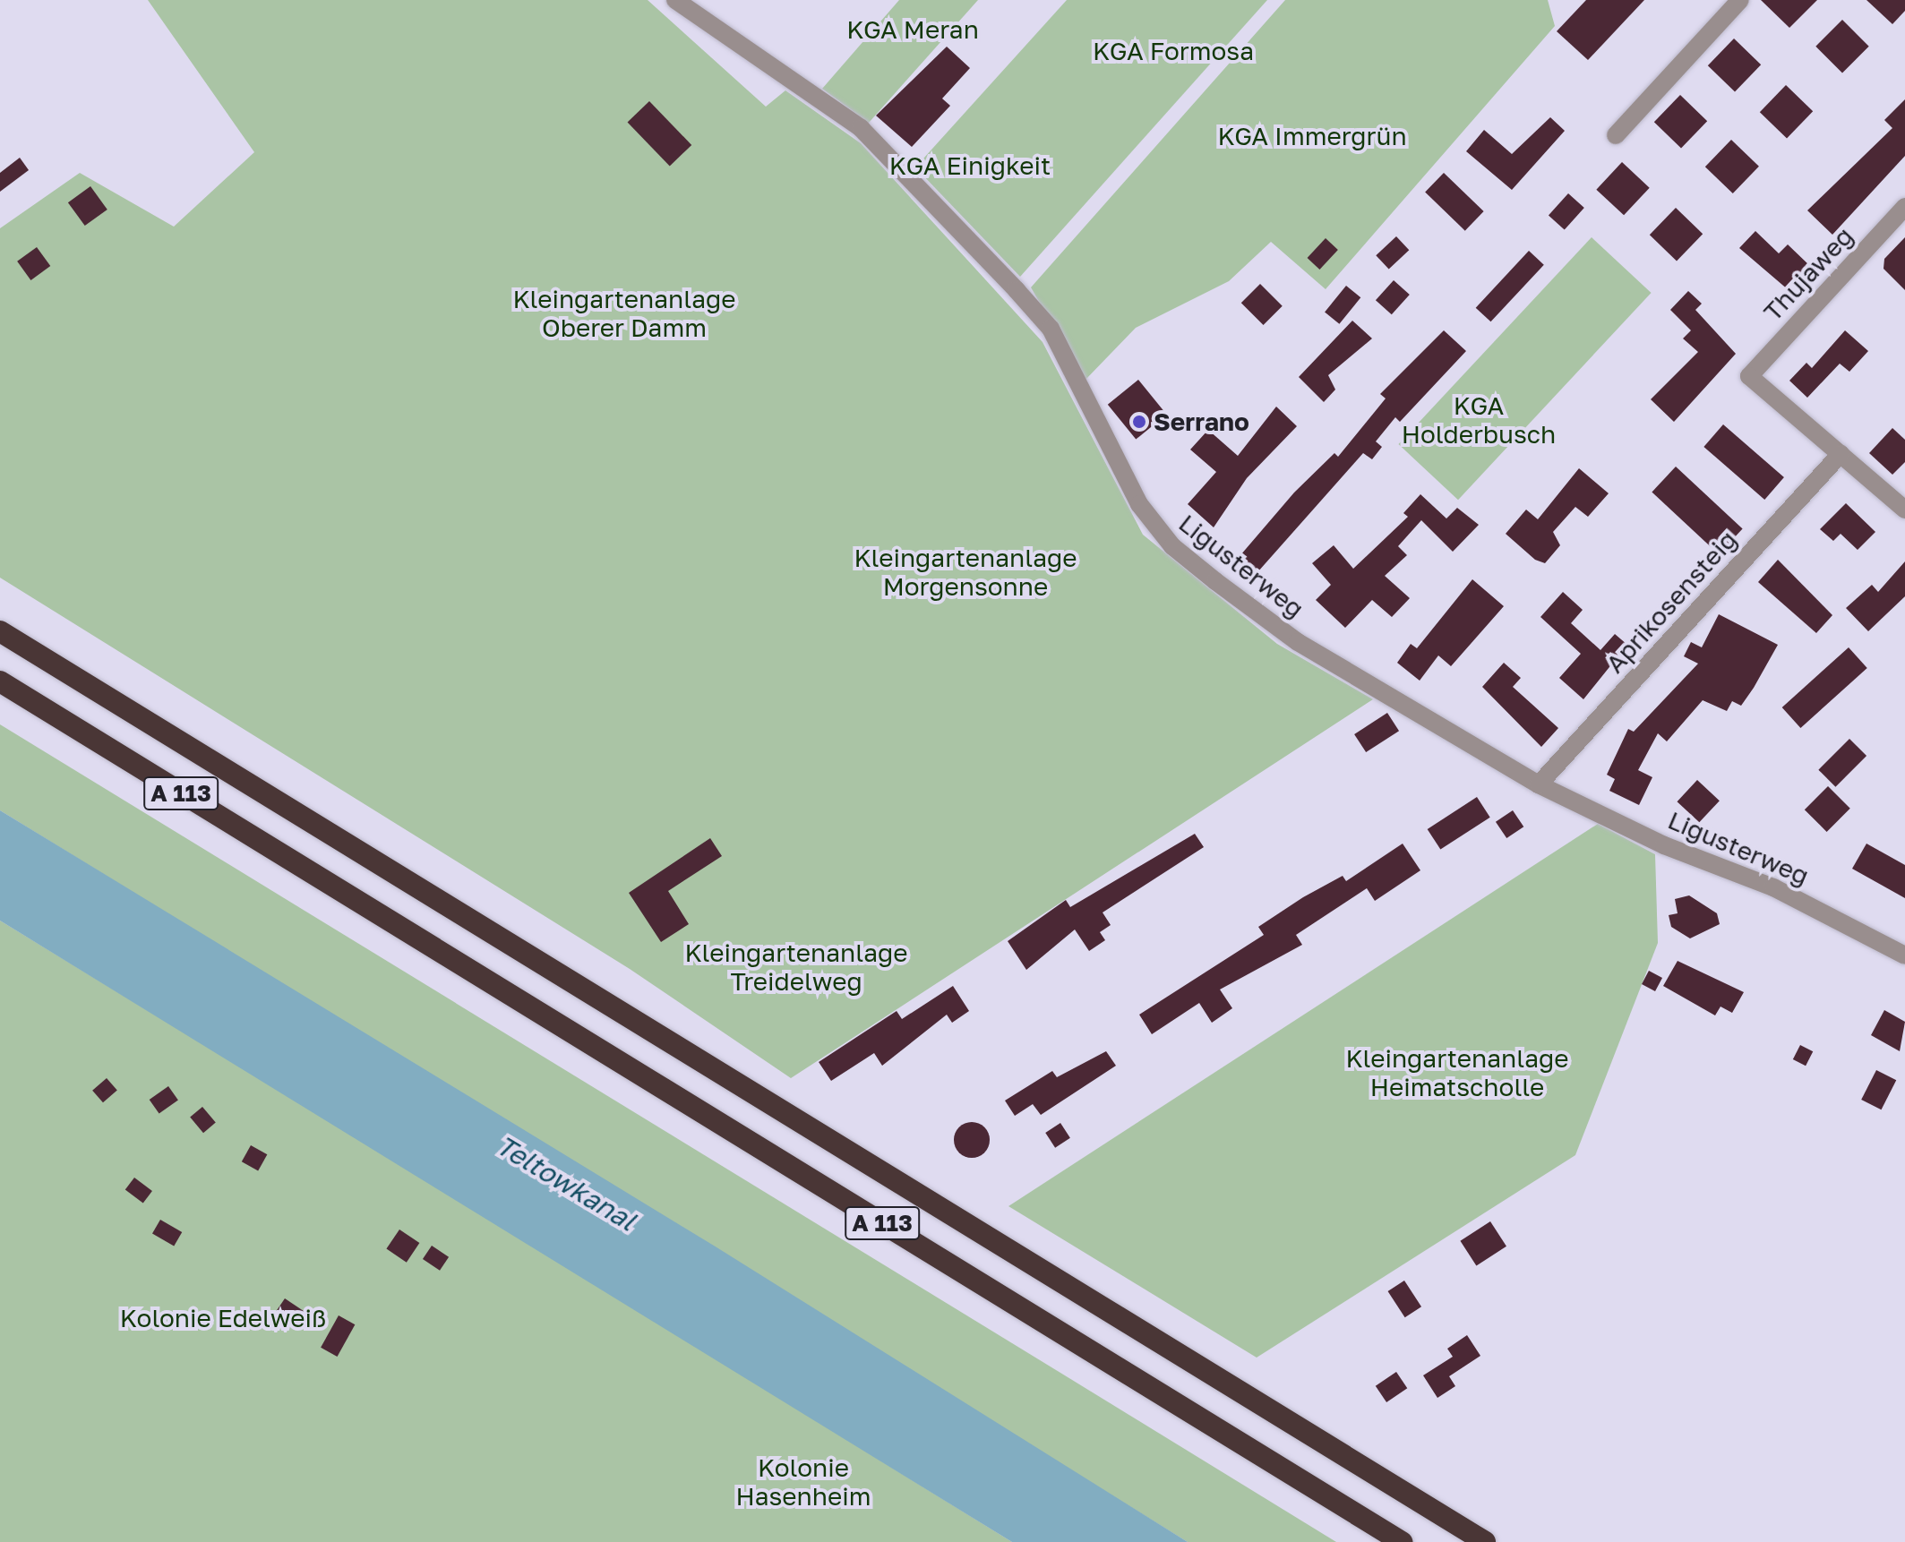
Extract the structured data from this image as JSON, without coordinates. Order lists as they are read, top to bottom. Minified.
{"streets":{"highway":["A 113"],"street":["Thujaweg","Ligusterweg","Aprikosensteig"]},"crossings":[["Thujaweg","Aprikosensteig"],["Ligusterweg","Aprikosensteig"]],"water":["Teltowkanal"],"parks":["KGA Meran","KGA Formosa","KGA Immergrün","KGA Einigkeit","Kleingartenanlage Oberer Damm","KGA Holderbusch","Kleingartenanlage Morgensonne","Kleingartenanlage Treidelweg","Kleingartenanlage Heimatscholle","Kolonie Edelweiß","Kolonie Hasenheim"],"places":["Serrano"]}
